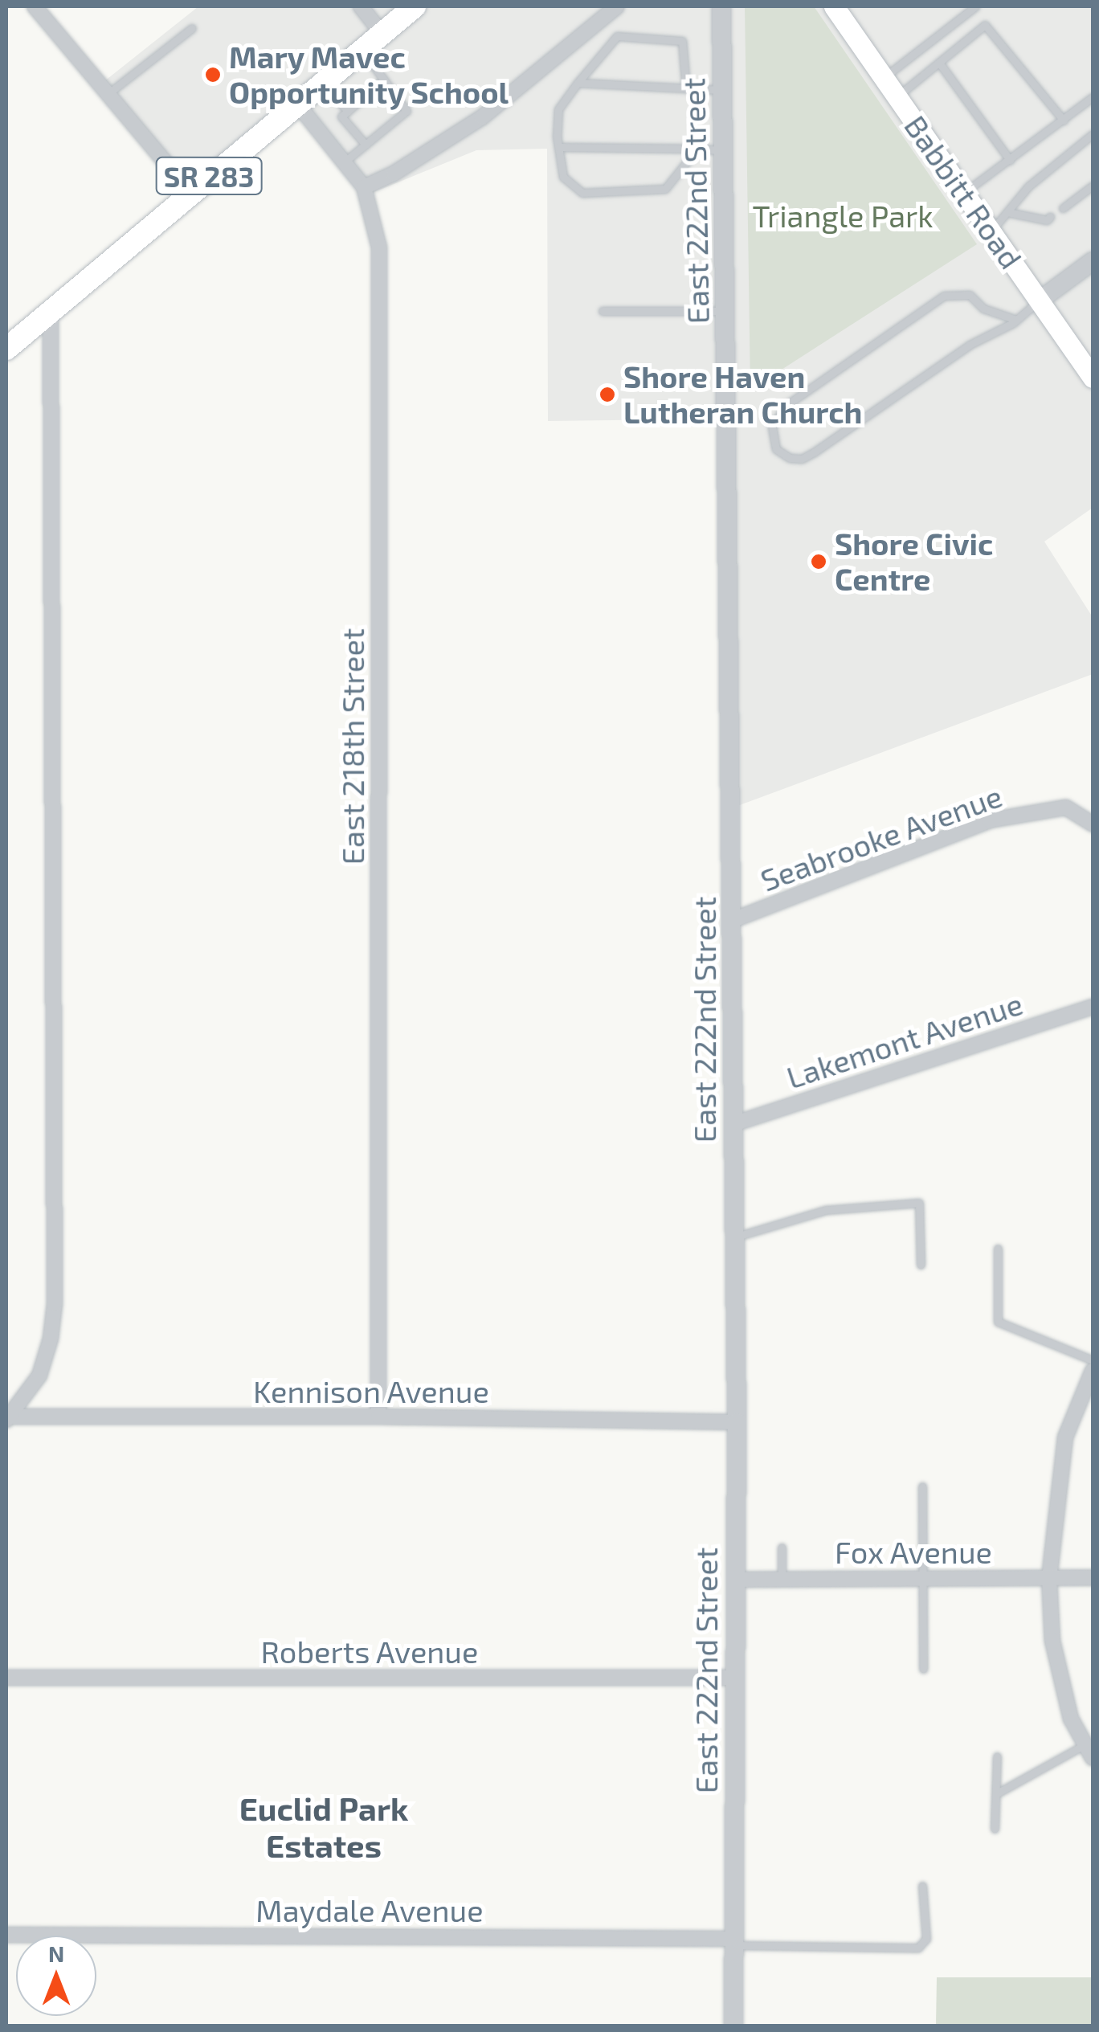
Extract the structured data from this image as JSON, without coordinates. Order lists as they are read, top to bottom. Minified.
{"streets":{"main road":["SR 283","Babbitt Road"],"street":["East 222nd Street","East 218th Street","Seabrooke Avenue","Lakemont Avenue","Kennison Avenue","Fox Avenue","Roberts Avenue","Maydale Avenue"]},"crossings":[["SR 283","East 218th Street"],["East 222nd Street","Seabrooke Avenue"],["East 222nd Street","Lakemont Avenue"],["East 222nd Street","Kennison Avenue"],["East 222nd Street","Fox Avenue"],["East 222nd Street","Roberts Avenue"],["East 222nd Street","Maydale Avenue"],["East 218th Street","Kennison Avenue"]],"districts":["Euclid Park Estates"],"parks":["Triangle Park"],"places":["Mary Mavec Opportunity School","Shore Haven Lutheran Church","Shore Civic Centre"],"north":"top"}
